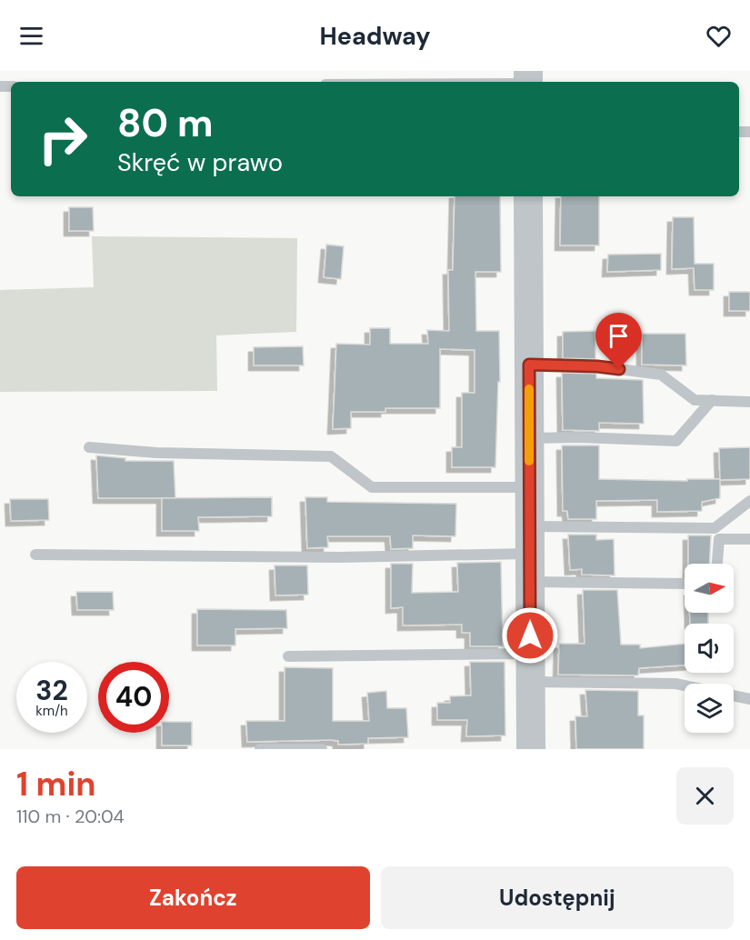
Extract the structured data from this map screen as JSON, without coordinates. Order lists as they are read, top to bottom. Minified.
{"north":"right","page":{"header":"Headway","turn":["80 m","Skręć w prawo"],"speed":"32 km/h","limit":"40","heading":["1 min","110 m · 20:04"],"buttons":["Zakończ","Udostępnij"]}}
